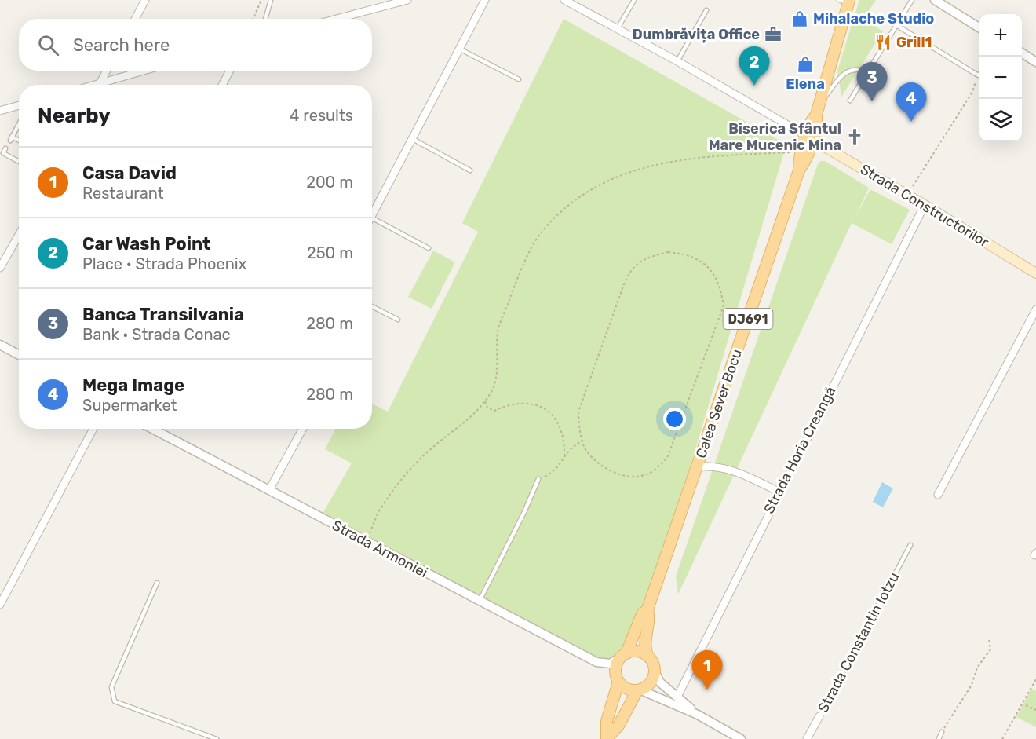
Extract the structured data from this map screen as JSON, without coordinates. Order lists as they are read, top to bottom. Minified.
{"streets":{"main road":["Strada Constructorilor","DJ691","Calea Sever Bocu"],"street":["Strada Horia Creangă","Strada Armoniei","Strada Constantin Iotzu"]},"crossings":[["Strada Constructorilor","DJ691"],["Strada Constructorilor","Calea Sever Bocu"],["Strada Constructorilor","Strada Horia Creangă"],["DJ691","Calea Sever Bocu"],["DJ691","Strada Armoniei"],["Calea Sever Bocu","Strada Armoniei"]],"places":{"shop":["Mihalache Studio","Elena"],"office":["Dumbrăvița Office"],"restaurant":["Grill1"],"church":["Biserica Sfântul Mare Mucenic Mina"]},"page":{"map_buttons":["+","−"],"search":"Search here","pins":["2","3","4","1"],"heading":["Nearby","4 results"],"list":[{"mark":"1","name":"Casa David","note":"Restaurant","value":"200 m"},{"mark":"2","name":"Car Wash Point","note":"Place · Strada Phoenix","value":"250 m"},{"mark":"3","name":"Banca Transilvania","note":"Bank · Strada Conac","value":"280 m"},{"mark":"4","name":"Mega Image","note":"Supermarket","value":"280 m"}]}}
